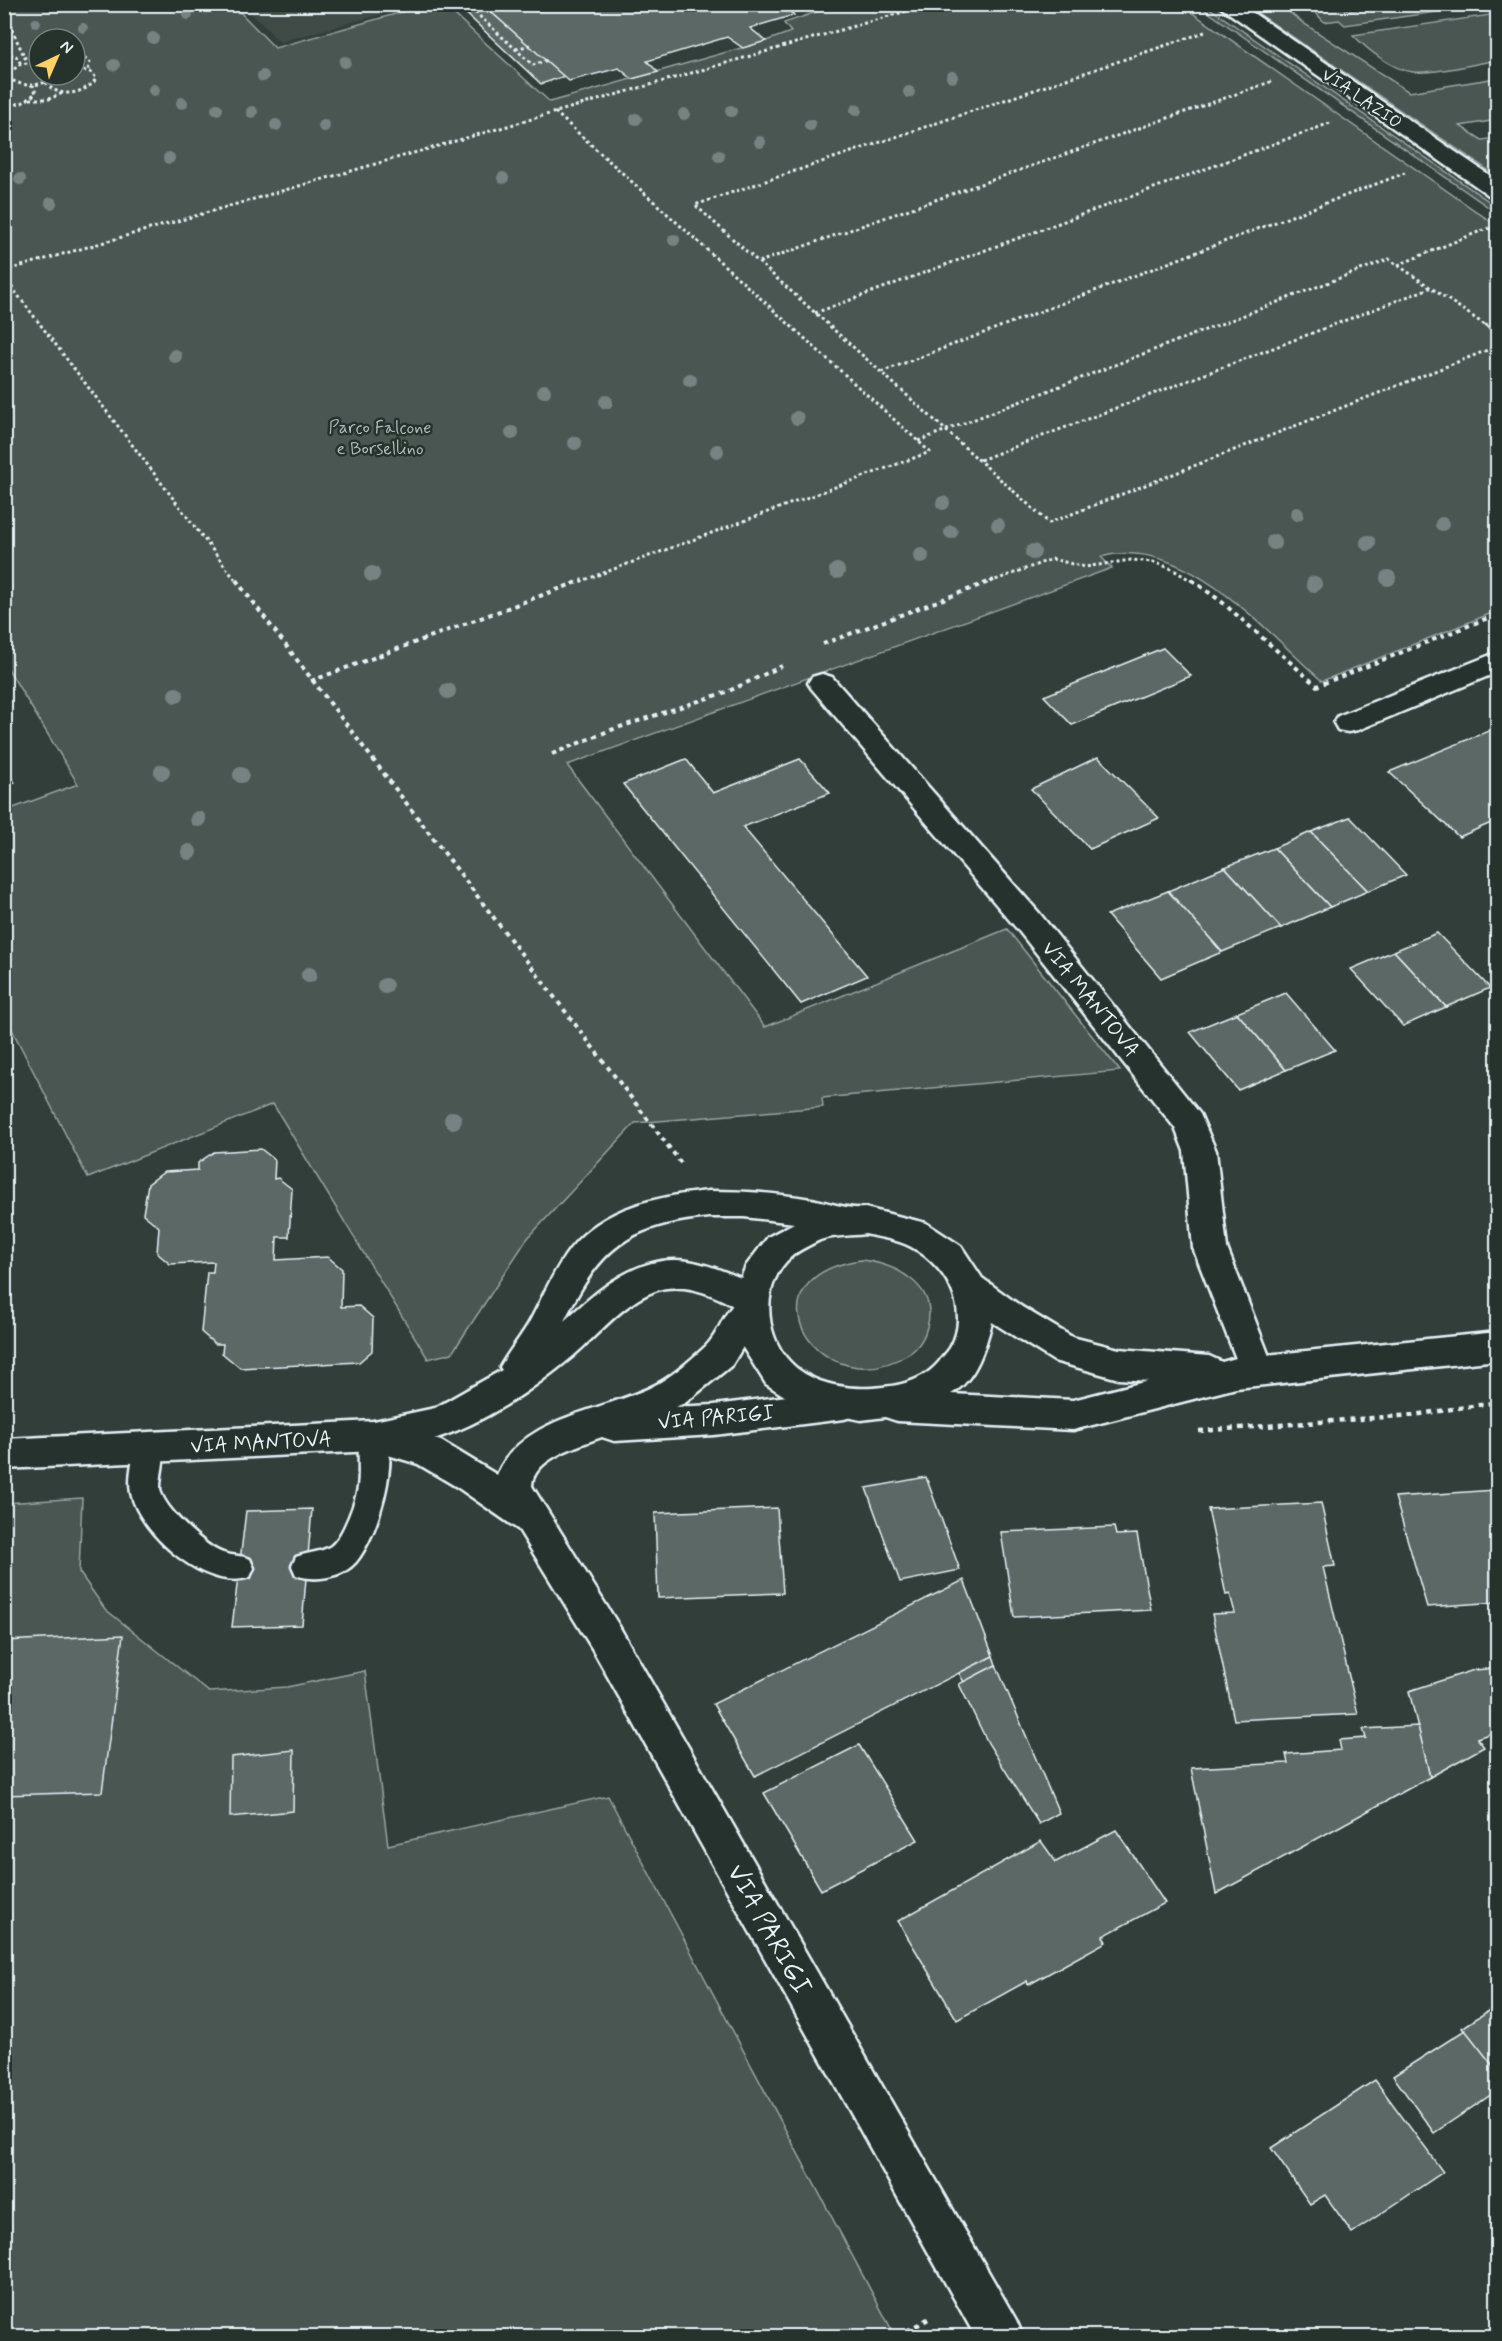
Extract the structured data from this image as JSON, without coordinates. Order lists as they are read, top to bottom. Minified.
{"streets":{"street":["VIA LAZIO","VIA MANTOVA","VIA PARIGI"]},"crossings":[["VIA MANTOVA","VIA PARIGI"]],"parks":["Parco Falcone e Borsellino"],"north":"top right"}
